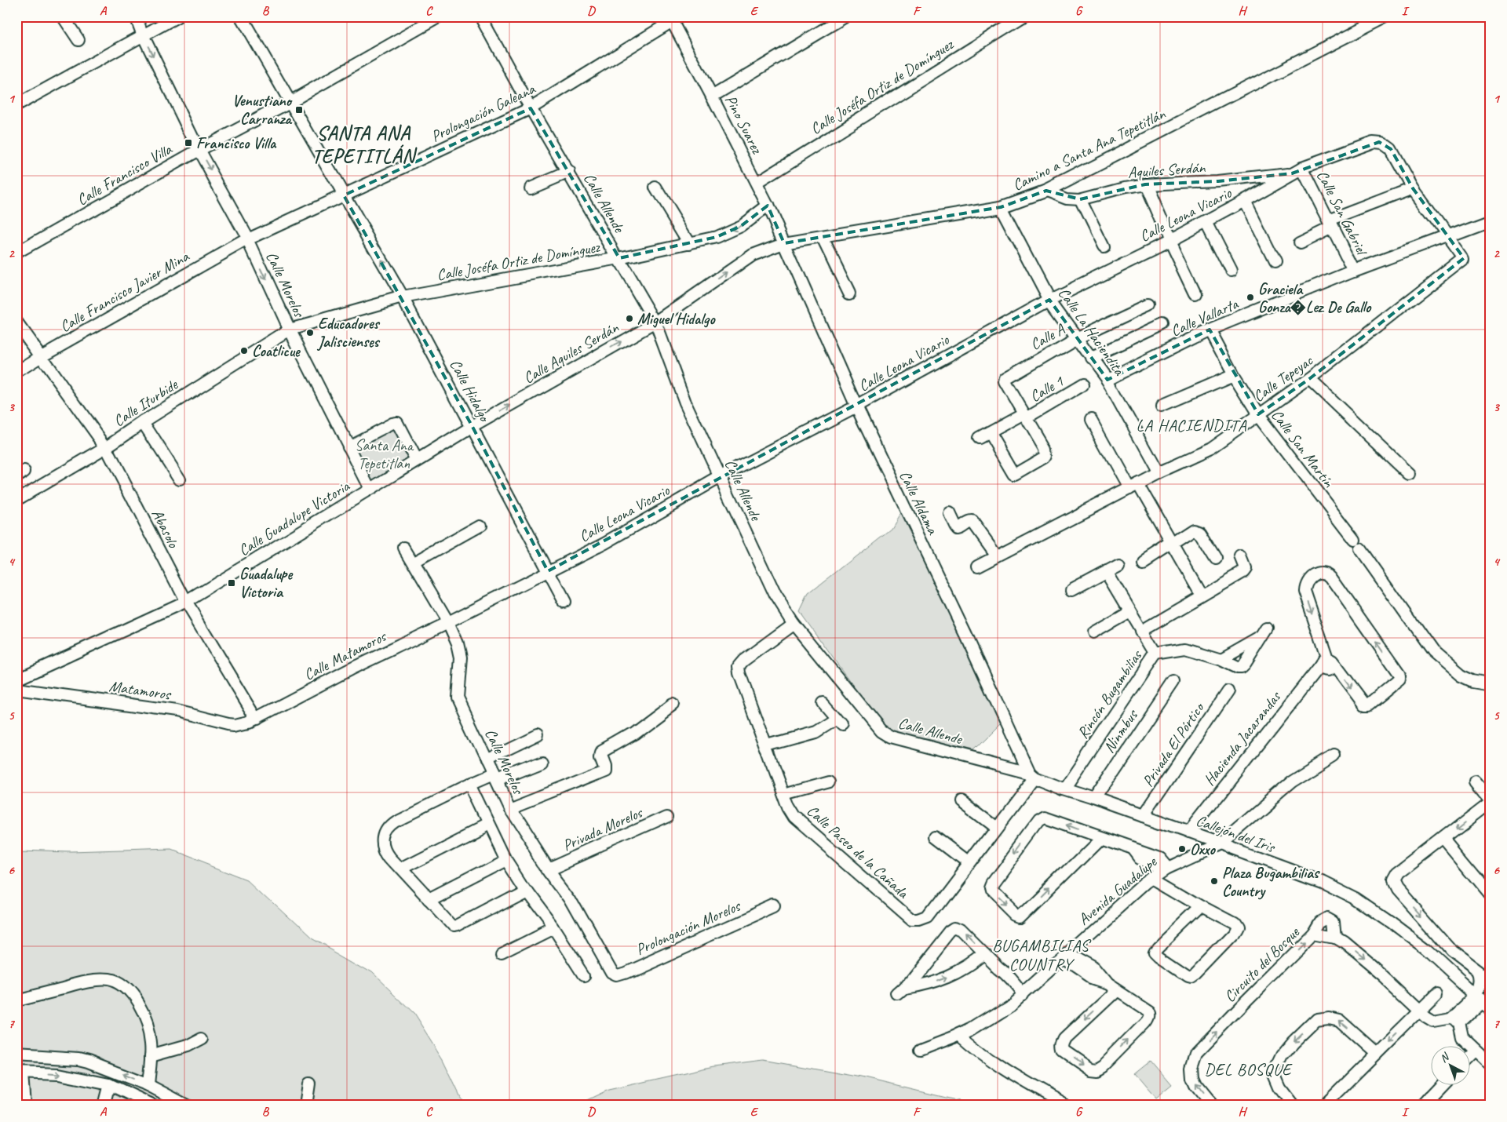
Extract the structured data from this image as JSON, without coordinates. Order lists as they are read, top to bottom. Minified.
{"streets":{"street":["Calle Joséfa Ortiz de Domínguez","Prolongación Galeana","Pino Suarez","Camino a Santa Ana Tepetitlán","Aquiles Serdán","Calle Francisco Villa","Calle Allende","Calle San Gabriel","Calle Leona Vicario","Calle Morelos","Calle Francisco Javier Mina","Calle Vallarta","Calle La Haciendita","Calle A","Calle Aquiles Serdán","Calle Tepeyac","Calle 1","Calle Hidalgo","Calle Iturbide","Calle San Martín","Calle Aldama","Calle Guadalupe Victoria","Abasolo","Calle Matamoros","Matamoros","Rincón Bugambilias","Ninmbus","Hacienda Jacarandas","Privada El Pórtico","Privada Morelos","Callejón del Iris","Calle Paseo de la Cañada","Avenida Guadalupe","Prolongación Morelos","Circuito del Bosque"]},"crossings":[["Calle Joséfa Ortiz de Domínguez","Pino Suarez"],["Calle Joséfa Ortiz de Domínguez","Calle Allende"],["Calle Joséfa Ortiz de Domínguez","Calle Morelos"],["Calle Joséfa Ortiz de Domínguez","Calle Hidalgo"],["Calle Joséfa Ortiz de Domínguez","Calle Iturbide"],["Prolongación Galeana","Pino Suarez"],["Prolongación Galeana","Calle Allende"],["Prolongación Galeana","Calle Morelos"],["Prolongación Galeana","Calle Francisco Javier Mina"],["Prolongación Galeana","Calle Hidalgo"],["Pino Suarez","Camino a Santa Ana Tepetitlán"],["Pino Suarez","Calle Aquiles Serdán"],["Pino Suarez","Calle Aldama"],["Camino a Santa Ana Tepetitlán","Aquiles Serdán"],["Camino a Santa Ana Tepetitlán","Calle La Haciendita"],["Camino a Santa Ana Tepetitlán","Calle Aquiles Serdán"],["Camino a Santa Ana Tepetitlán","Calle Aldama"],["Aquiles Serdán","Calle Leona Vicario"],["Calle Francisco Villa","Calle Morelos"],["Calle Francisco Villa","Calle Hidalgo"],["Calle Allende","Calle Leona Vicario"],["Calle Allende","Calle Aquiles Serdán"],["Calle Allende","Calle Aldama"],["Calle Allende","Callejón del Iris"],["Calle Allende","Calle Paseo de la Cañada"],["Calle San Gabriel","Calle Leona Vicario"],["Calle San Gabriel","Calle Vallarta"],["Calle Leona Vicario","Calle Morelos"],["Calle Leona Vicario","Calle La Haciendita"],["Calle Leona Vicario","Calle Hidalgo"],["Calle Leona Vicario","Calle Aldama"],["Calle Leona Vicario","Calle Matamoros"],["Calle Morelos","Calle Francisco Javier Mina"],["Calle Morelos","Calle Iturbide"],["Calle Morelos","Calle Guadalupe Victoria"],["Calle Morelos","Calle Matamoros"],["Calle Morelos","Privada Morelos"],["Calle Morelos","Prolongación Morelos"],["Calle Francisco Javier Mina","Abasolo"],["Calle Vallarta","Calle La Haciendita"],["Calle Vallarta","Calle Tepeyac"],["Calle Vallarta","Calle San Martín"],["Calle La Haciendita","Calle A"],["Calle La Haciendita","Calle Tepeyac"],["Calle A","Calle 1"],["Calle Aquiles Serdán","Calle Hidalgo"],["Calle Aquiles Serdán","Calle Aldama"],["Calle Aquiles Serdán","Calle Guadalupe Victoria"],["Calle Tepeyac","Calle San Martín"],["Calle Hidalgo","Calle Guadalupe Victoria"],["Calle Iturbide","Abasolo"],["Calle Aldama","Callejón del Iris"],["Calle Aldama","Calle Paseo de la Cañada"],["Calle Guadalupe Victoria","Abasolo"],["Abasolo","Calle Matamoros"],["Abasolo","Matamoros"],["Calle Matamoros","Matamoros"],["Rincón Bugambilias","Callejón del Iris"],["Ninmbus","Callejón del Iris"],["Hacienda Jacarandas","Callejón del Iris"],["Privada El Pórtico","Callejón del Iris"],["Callejón del Iris","Calle Paseo de la Cañada"],["Callejón del Iris","Avenida Guadalupe"]],"one_way":["Calle Aquiles Serdán"],"districts":["SANTA ANA TEPETITLÁN","LA HACIENDITA","BUGAMBILIAS COUNTRY","DEL BOSQUE"],"parks":["Santa Ana Tepetitlan"],"places":{"transit":["Venustiano Carranza","Francisco Villa","Guadalupe Victoria"],"other":["Graciela Gonza�Lez De Gallo","Miguel Hidalgo","Educadores Jaliscienses","Coatlicue","Oxxo","Plaza Bugambilias Country"]},"north":"top left","grid":{"columns":["A","B","C","D","E","F","G","H","I"],"rows":["1","2","3","4","5","6","7"]}}
